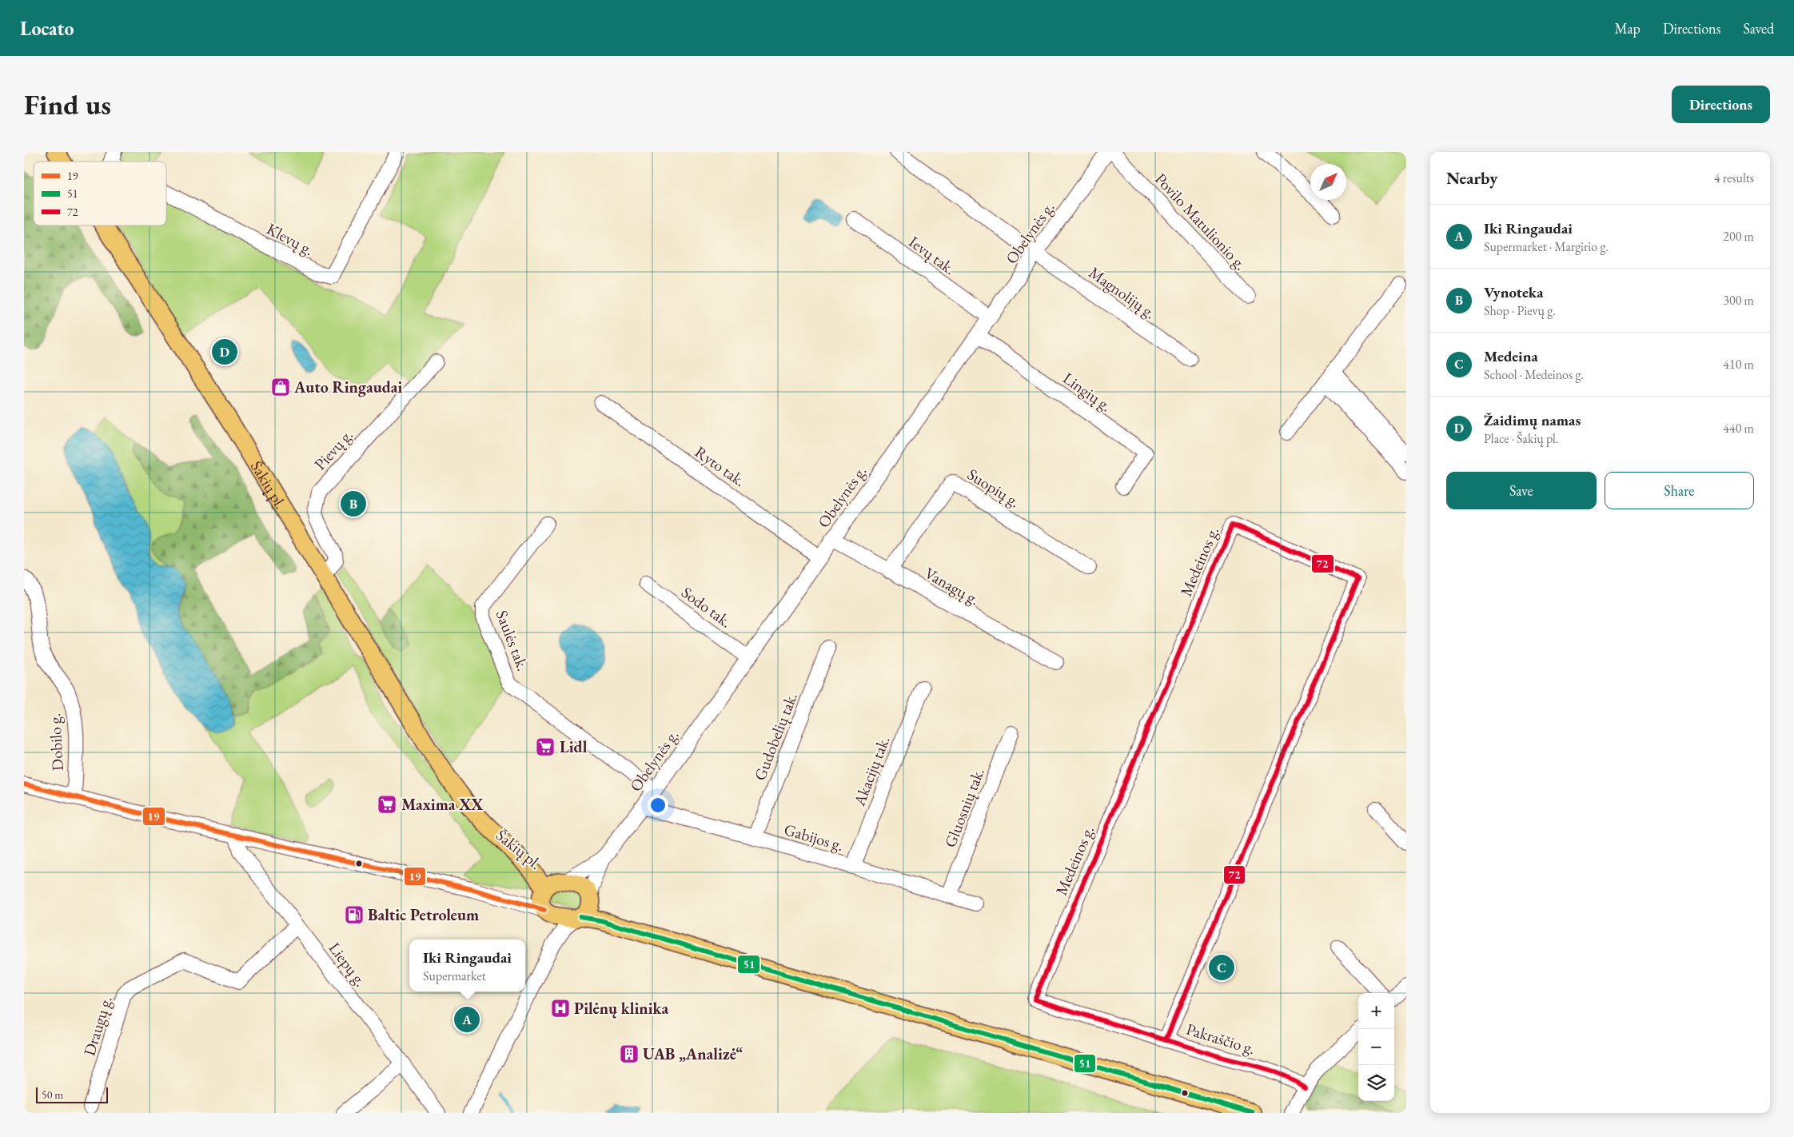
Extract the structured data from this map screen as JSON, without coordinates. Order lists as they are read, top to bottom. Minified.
{"streets":{"main road":["Šakių pl."],"street":["Povilo Matulionio g.","Obelynės g.","Klevų g.","Ievų tak.","Magnolijų g.","Lingių g.","Pievų g.","Ryto tak.","Suopių g.","Medeinos g.","Vanagų g.","Sodo tak.","Saulės tak.","Gudobelių tak.","Dobilo g.","Akacijų tak.","Gluosnių tak.","Gabijos g.","Liepų g.","Draugų g.","Pakraščio g."]},"crossings":[["Obelynės g.","Ievų tak."],["Obelynės g.","Magnolijų g."],["Obelynės g.","Lingių g."],["Obelynės g.","Ryto tak."],["Obelynės g.","Šakių pl."],["Obelynės g.","Vanagų g."],["Obelynės g.","Sodo tak."],["Obelynės g.","Saulės tak."],["Obelynės g.","Gabijos g."],["Pievų g.","Šakių pl."],["Suopių g.","Vanagų g."],["Medeinos g.","Pakraščio g."],["Gudobelių tak.","Gabijos g."],["Akacijų tak.","Gabijos g."],["Gluosnių tak.","Gabijos g."],["Liepų g.","Draugų g."]],"places":{"shop":["Auto Ringaudai"],"supermarket":["Lidl","Maxima XX"],"fuel station":["Baltic Petroleum"],"hospital":["Pilėnų klinika"],"building":["UAB „Analizė“"]},"lines":["transit line 72","transit line 19","transit line 51"],"legend":["19","51","72"],"scale_bar":"50 m","north":"top right","page":{"header":"Locato","nav":["Map","Directions","Saved"],"buttons":["Directions",["Save","Share"]],"title":"Find us","heading":["Nearby","4 results"],"list":[{"mark":"A","name":"Iki Ringaudai","note":"Supermarket · Margirio g.","value":"200 m"},{"mark":"B","name":"Vynoteka","note":"Shop · Pievų g.","value":"300 m"},{"mark":"C","name":"Medeina","note":"School · Medeinos g.","value":"410 m"},{"mark":"D","name":"Žaidimų namas","note":"Place · Šakių pl.","value":"440 m"}],"pins":["D","B","C","A"],"popup":["Iki Ringaudai","Supermarket"],"map_buttons":["+","−"],"scale":"50 m"}}
